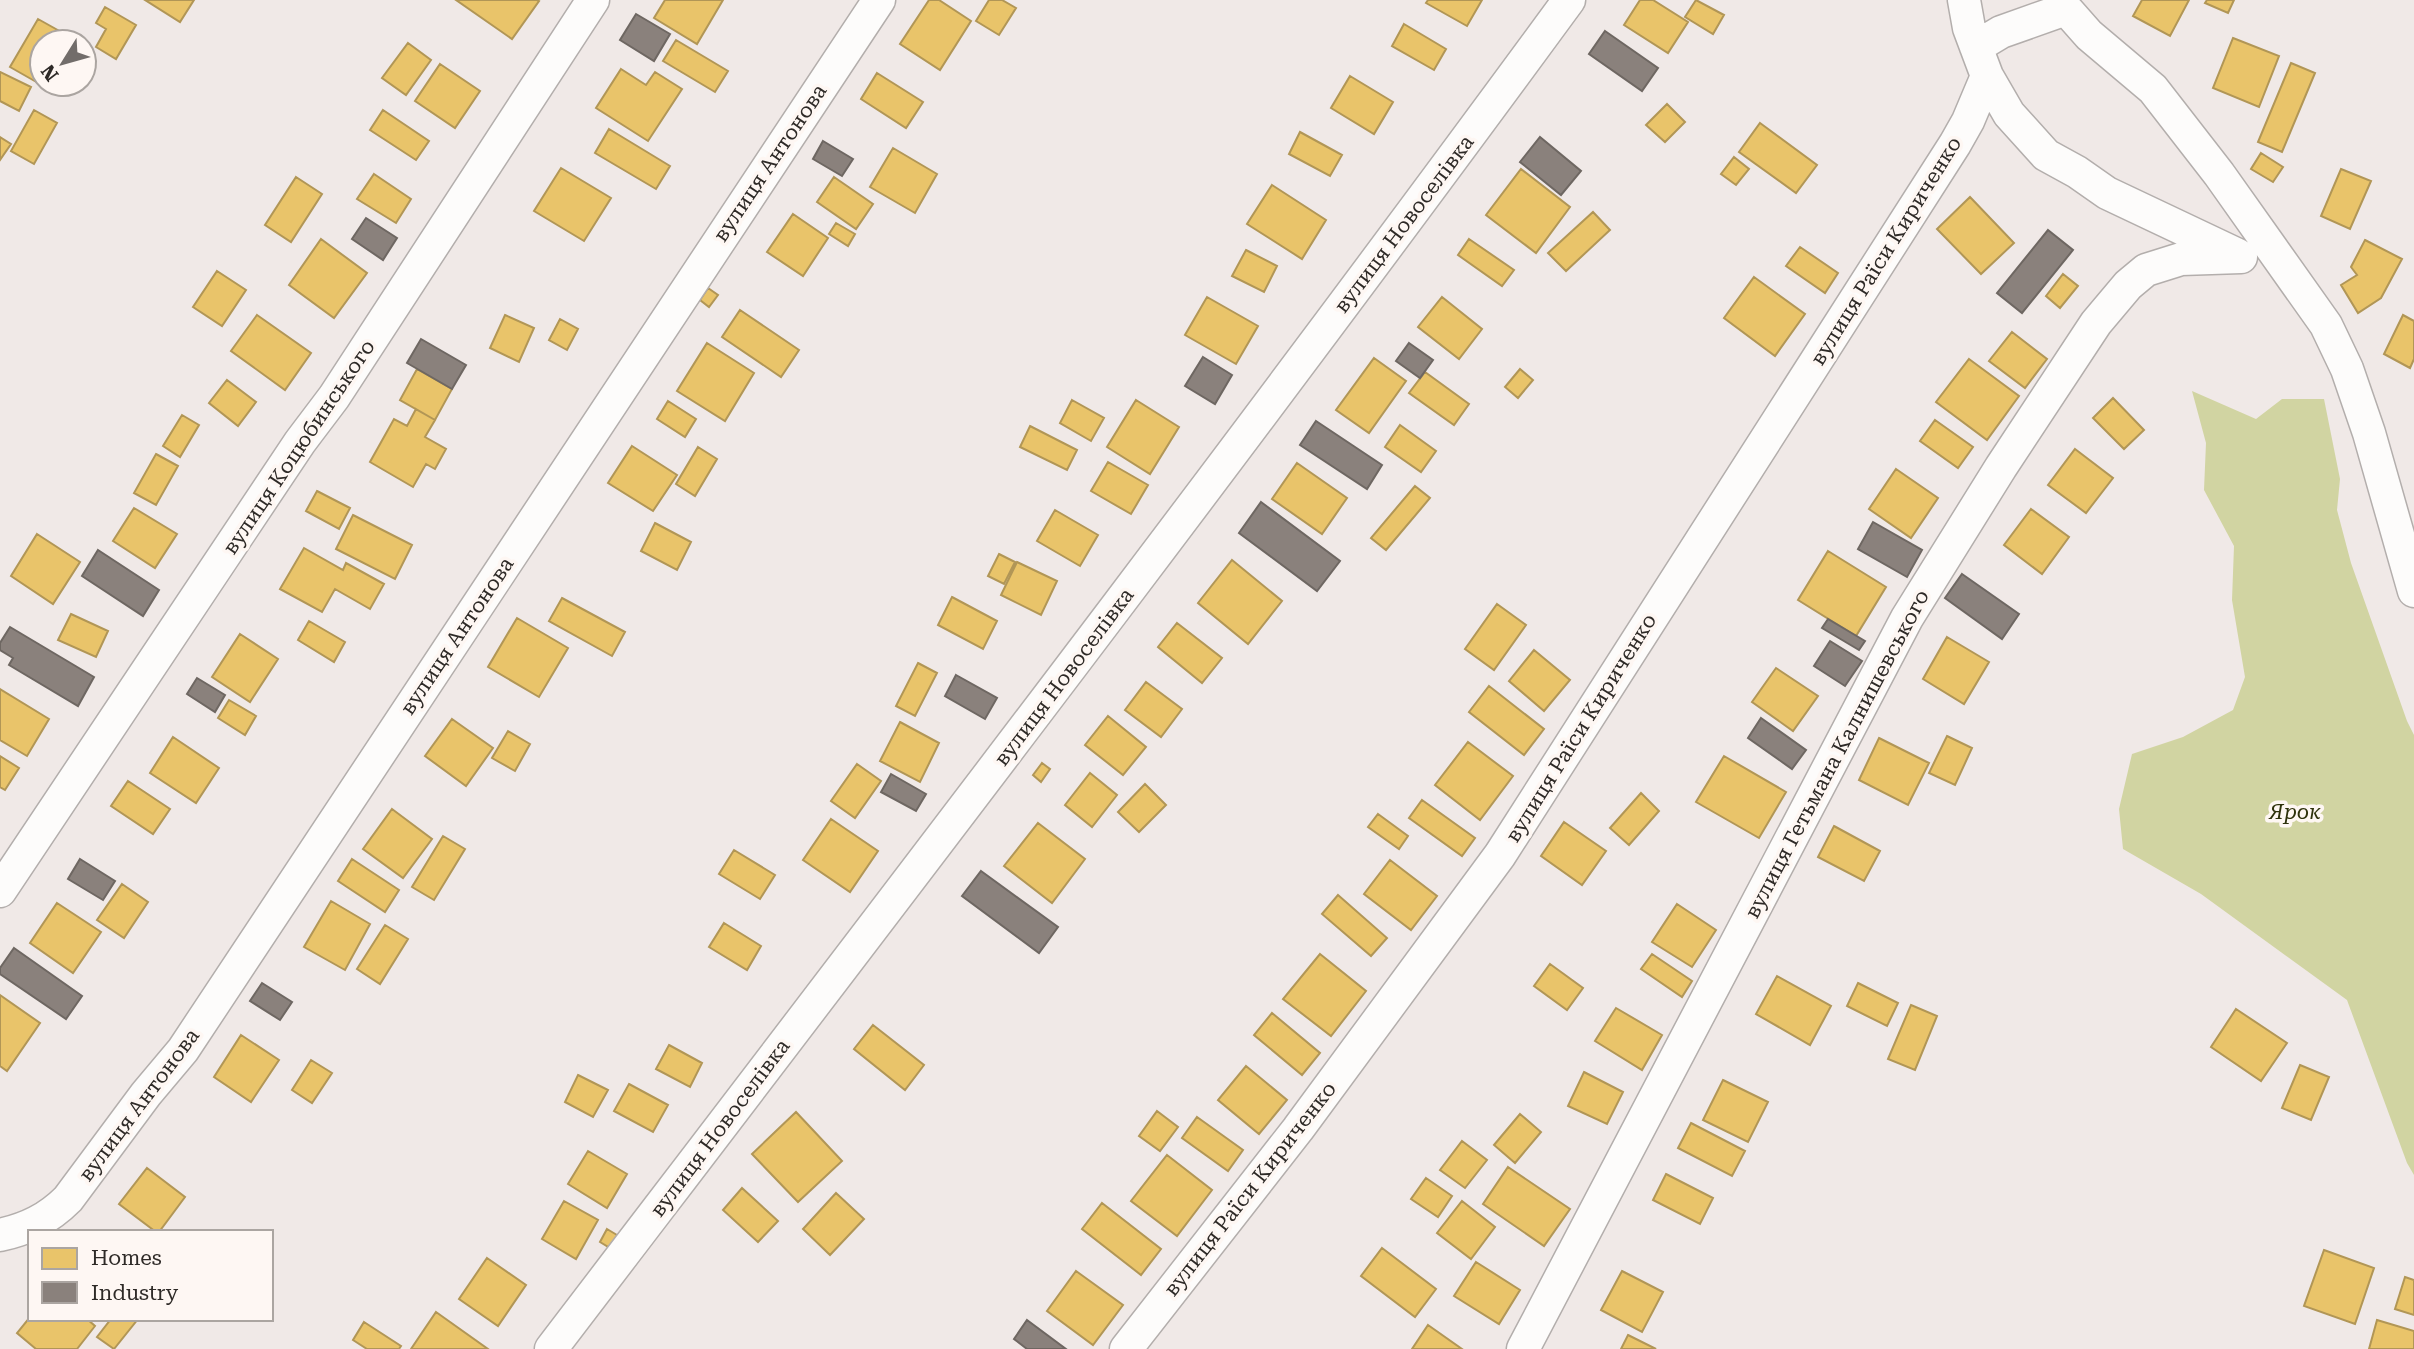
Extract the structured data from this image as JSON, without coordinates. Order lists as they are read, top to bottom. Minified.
{"streets":{"street":["вулиця Антонова","вулиця Новоселівка","вулиця Раїси Кириченко","вулиця Коцюбинського","вулиця Гетьмана Калнишевського"]},"parks":["Ярок"],"legend":["Homes","Industry"],"north":"bottom left"}
